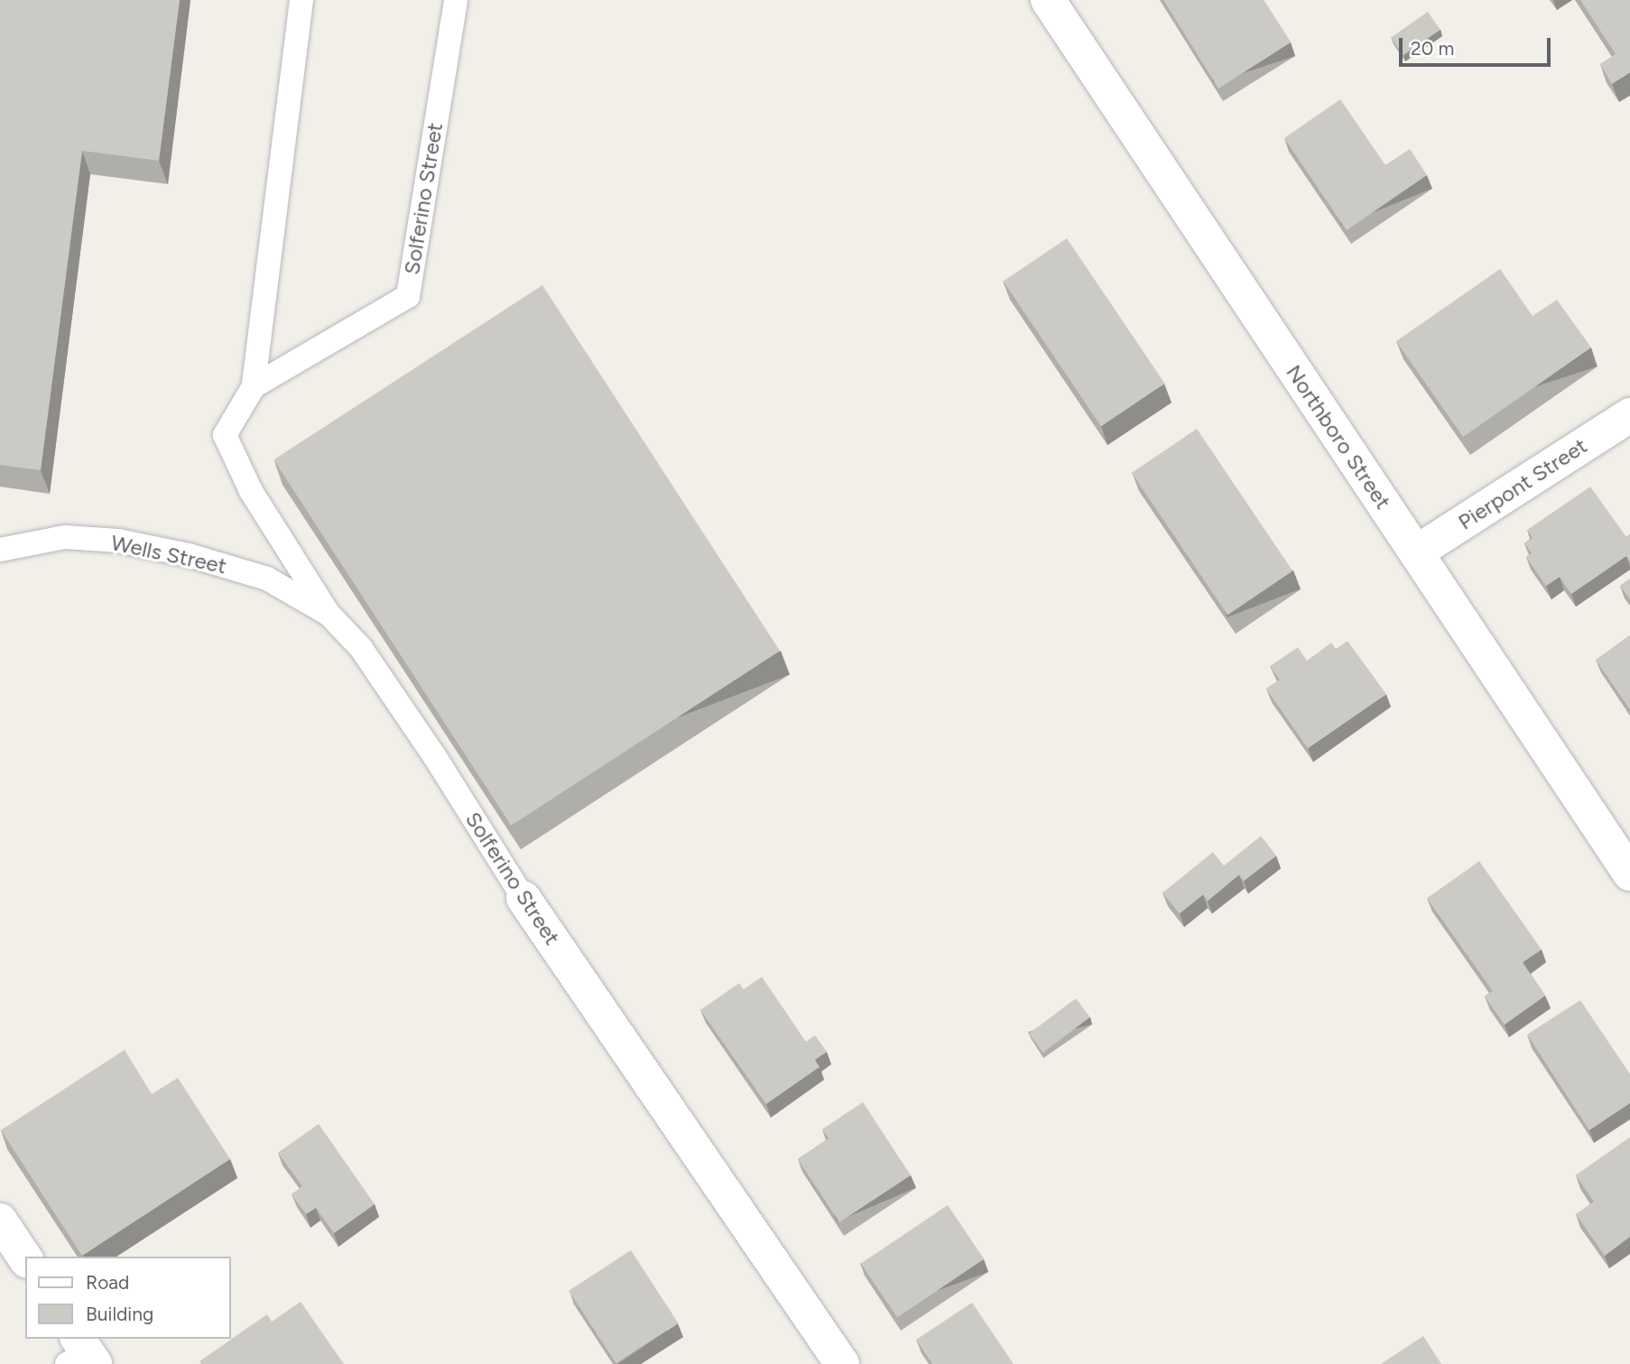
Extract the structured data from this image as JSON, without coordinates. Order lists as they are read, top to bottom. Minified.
{"streets":{"street":["Solferino Street","Northboro Street","Pierpont Street"],"lane":["Wells Street"]},"crossings":[["Solferino Street","Wells Street"],["Northboro Street","Pierpont Street"]],"legend":["Road","Building"],"scale_bar":"20 m"}
